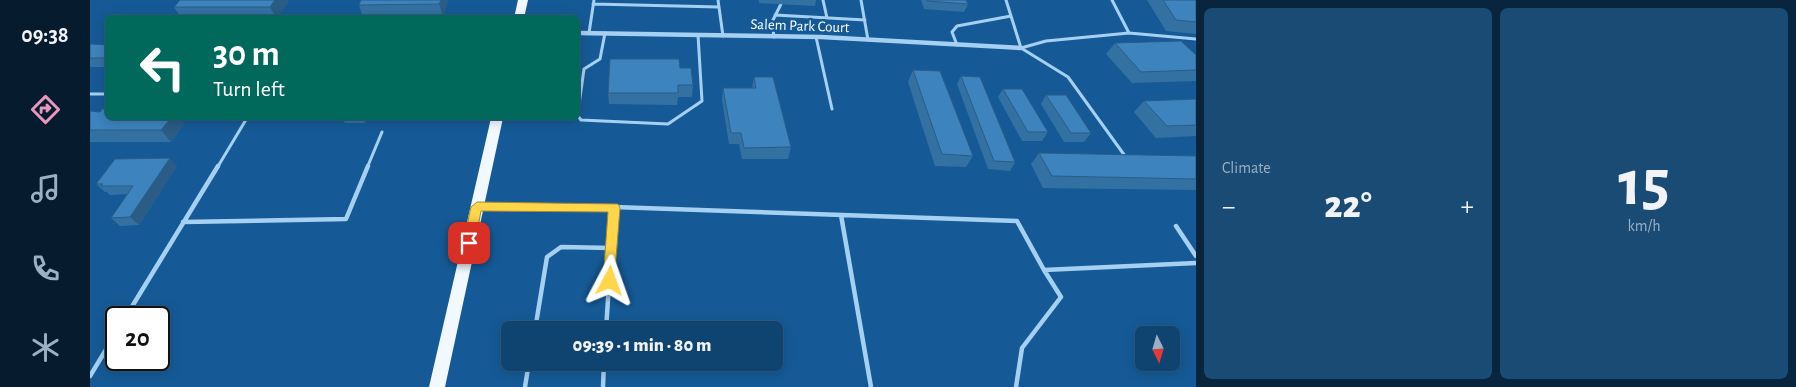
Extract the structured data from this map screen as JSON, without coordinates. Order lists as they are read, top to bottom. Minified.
{"streets":{"street":["Salem Park Court"]},"north":"bottom","page":{"tabs":"09:38","tile":["Climate",["15","km/h"]],"turn":["30 m","Turn left"],"heat":["−","22°","+"],"limit":"20","trip":"09:39 · 1 min · 80 m"}}
